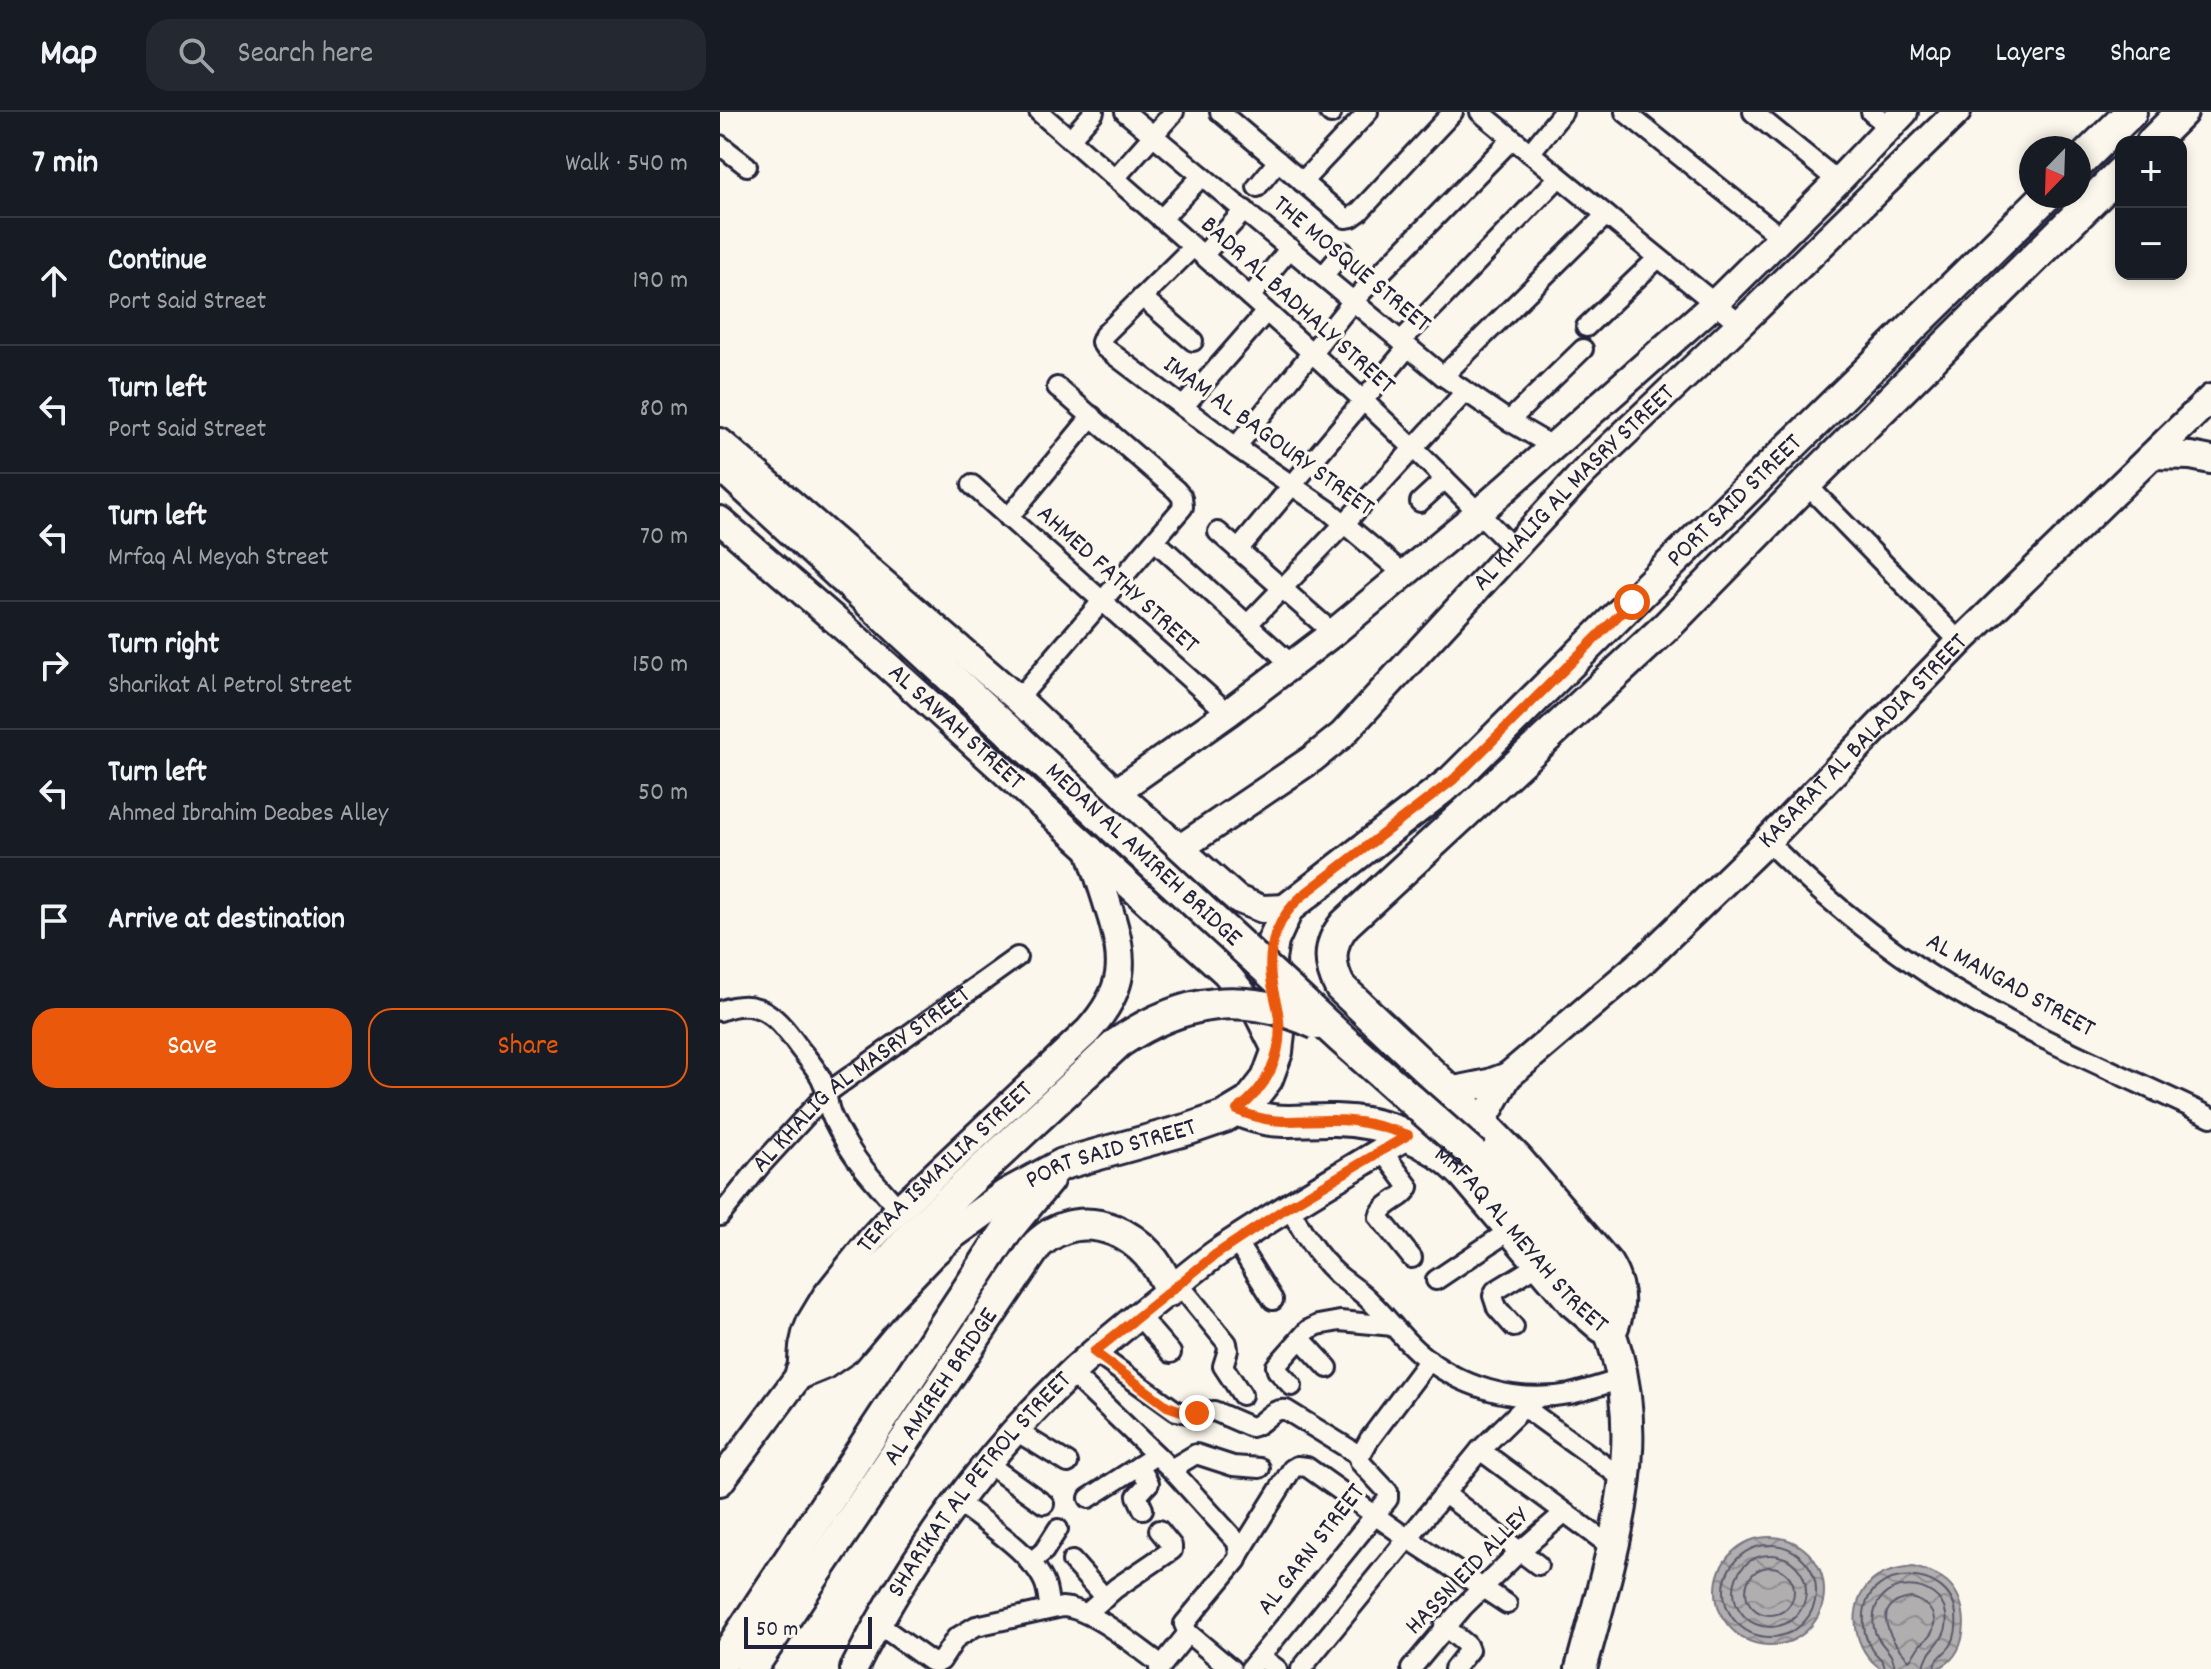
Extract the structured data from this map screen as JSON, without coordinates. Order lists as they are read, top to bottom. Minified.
{"streets":{"main road":["AL KHALIG AL MASRY STREET","PORT SAID STREET","AL SAWAH STREET","KASARAT AL BALADIA STREET","MEDAN AL AMIREH BRIDGE","TERAA ISMAILIA STREET","MRFAQ AL MEYAH STREET","AL AMIREH BRIDGE","SHARIKAT AL PETROL STREET"],"street":["THE MOSQUE STREET","BADR AL BADHALY STREET","IMAM AL BAGOURY STREET","AHMED FATHY STREET","AL MANGAD STREET","AL GARN STREET","HASSN EID ALLEY"]},"crossings":[["THE MOSQUE STREET","AL KHALIG AL MASRY STREET"],["BADR AL BADHALY STREET","AL KHALIG AL MASRY STREET"],["IMAM AL BAGOURY STREET","AL KHALIG AL MASRY STREET"],["AL KHALIG AL MASRY STREET","AHMED FATHY STREET"],["PORT SAID STREET","AL SAWAH STREET"],["PORT SAID STREET","KASARAT AL BALADIA STREET"],["PORT SAID STREET","MEDAN AL AMIREH BRIDGE"],["PORT SAID STREET","TERAA ISMAILIA STREET"],["PORT SAID STREET","MRFAQ AL MEYAH STREET"],["PORT SAID STREET","AL AMIREH BRIDGE"],["AL SAWAH STREET","TERAA ISMAILIA STREET"],["KASARAT AL BALADIA STREET","AL MANGAD STREET"],["MEDAN AL AMIREH BRIDGE","MRFAQ AL MEYAH STREET"],["MRFAQ AL MEYAH STREET","SHARIKAT AL PETROL STREET"],["AL AMIREH BRIDGE","SHARIKAT AL PETROL STREET"]],"scale_bar":"50 m","north":"bottom left","page":{"header":"Map","search":"Search here","nav":["Map","Layers","Share"],"heading":["7 min","Walk · 540 m"],"map_buttons":["+","−"],"list":[["Continue","Port Said Street","190 m"],["Turn left","Port Said Street","80 m"],["Turn left","Mrfaq Al Meyah Street","70 m"],["Turn right","Sharikat Al Petrol Street","150 m"],["Turn left","Ahmed Ibrahim Deabes Alley","50 m"],"Arrive at destination"],"buttons":["Save","Share"],"scale":"50 m"}}
